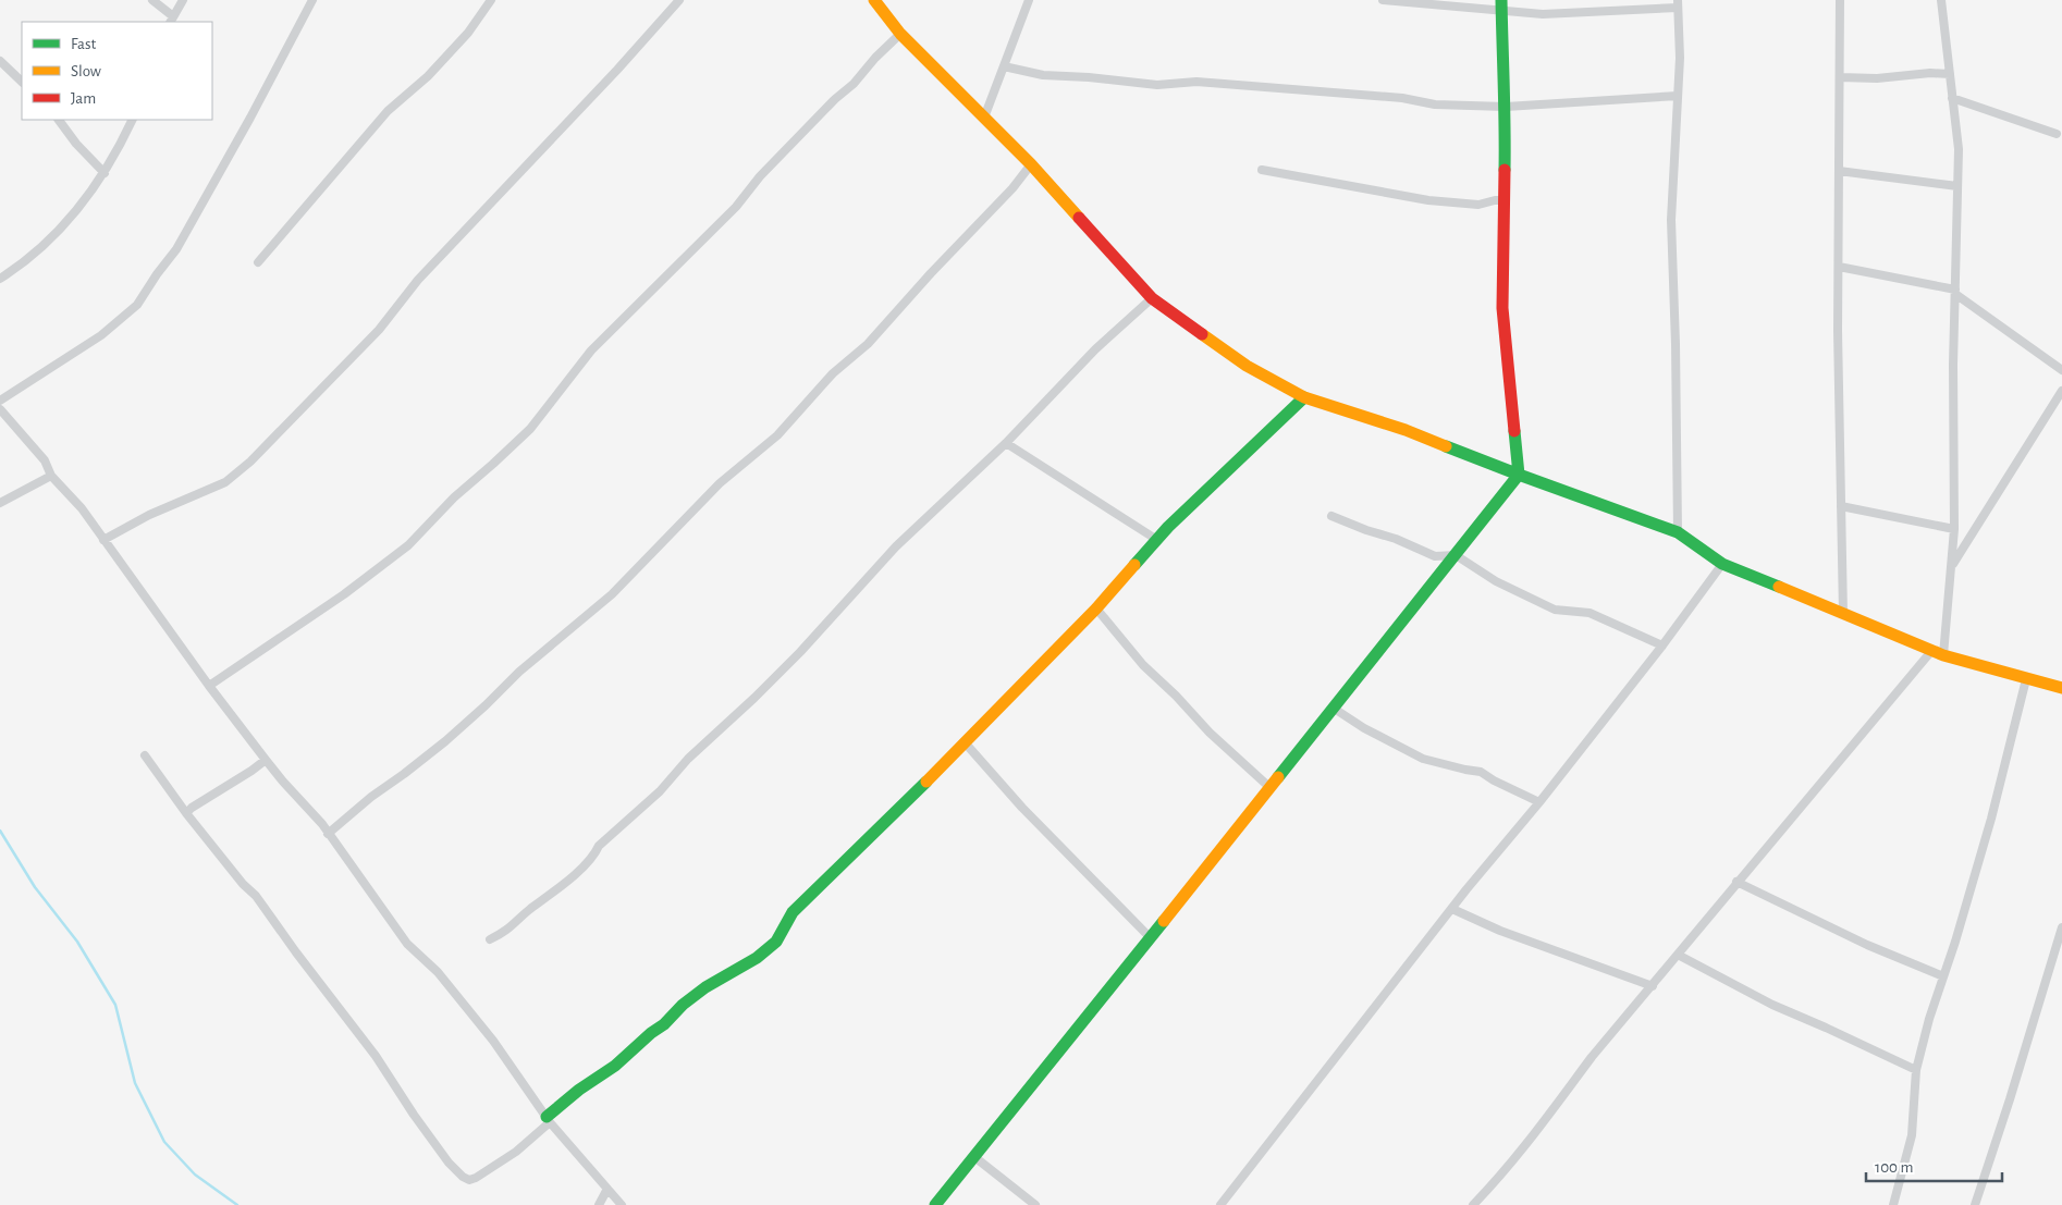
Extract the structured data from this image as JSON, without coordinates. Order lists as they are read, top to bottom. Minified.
{"legend":["Fast","Slow","Jam"],"scale_bar":"100 m"}
